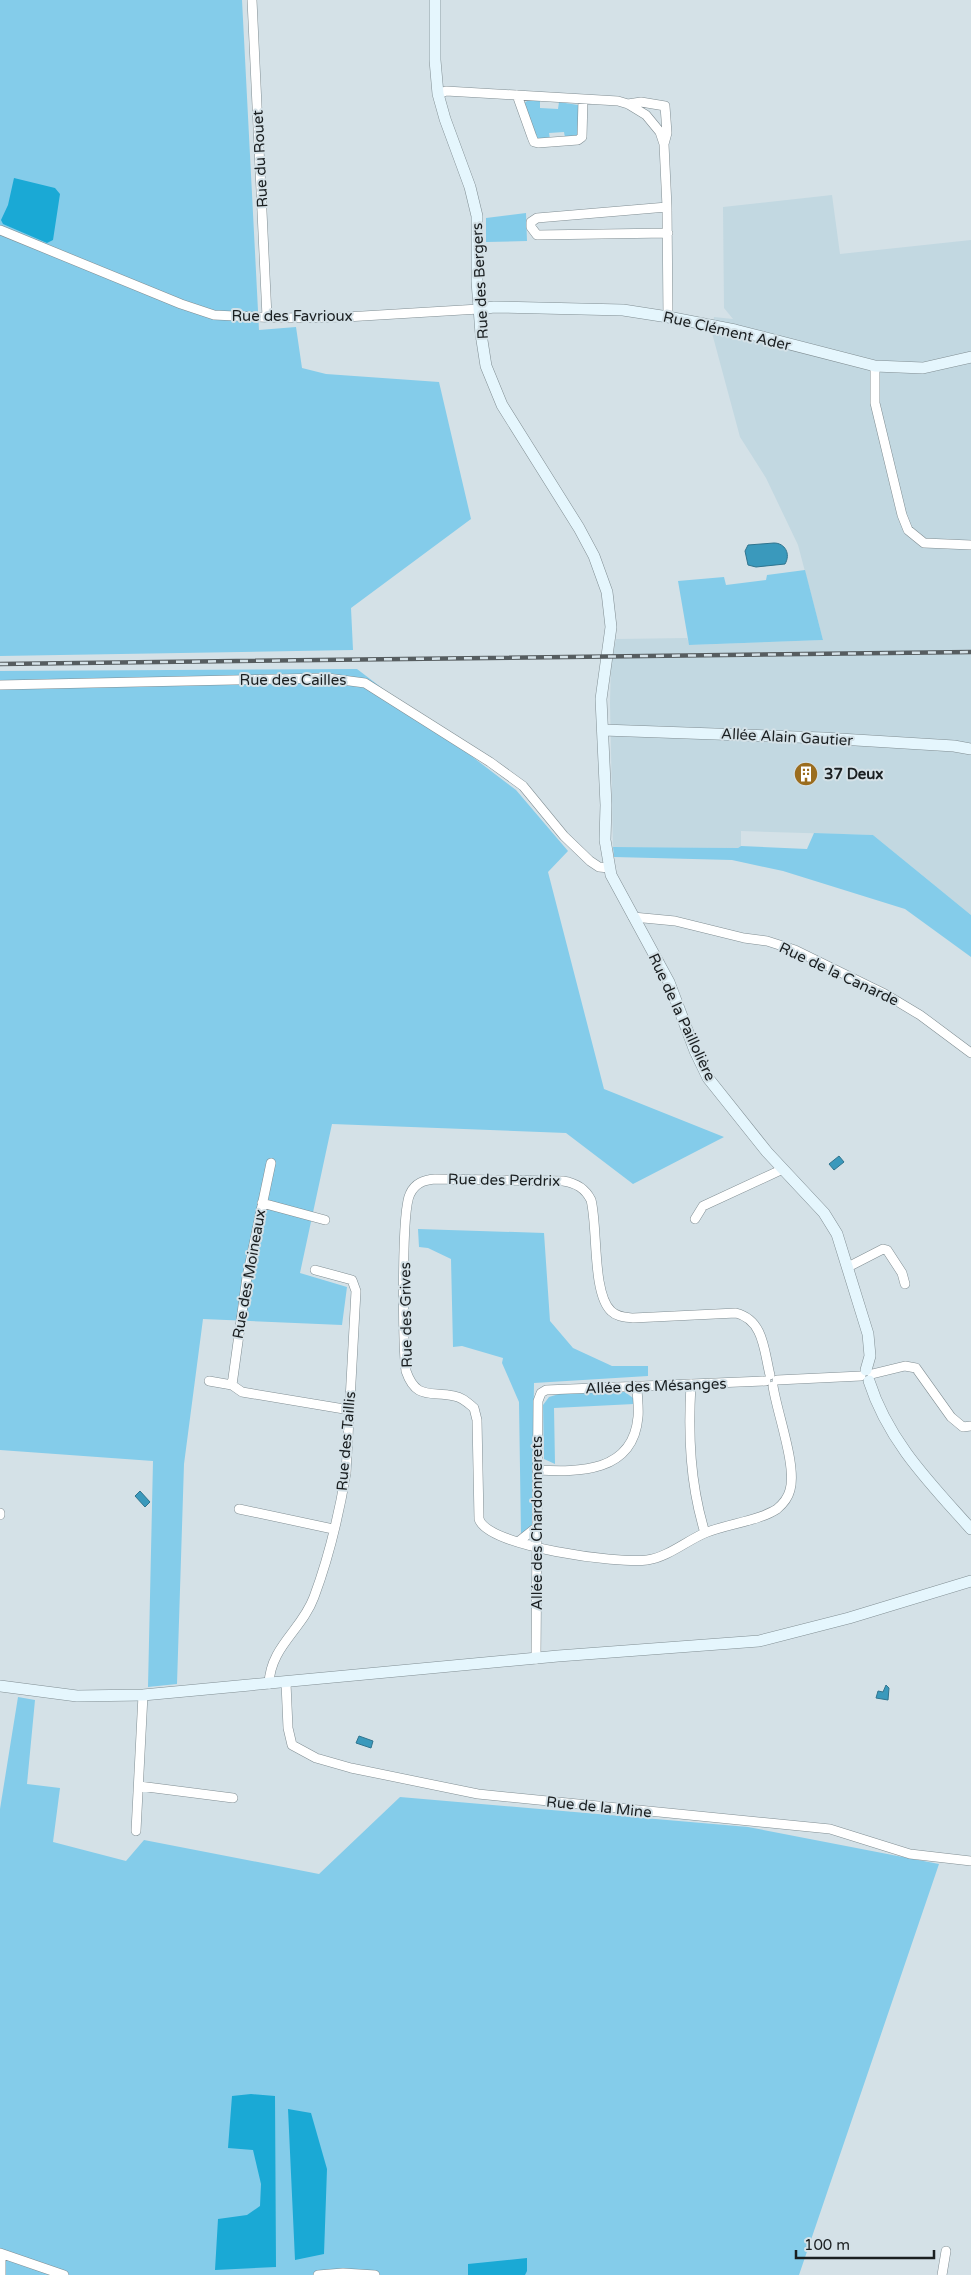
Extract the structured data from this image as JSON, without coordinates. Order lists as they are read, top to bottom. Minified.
{"streets":{"street":["Rue du Rouet","Rue des Bergers","Rue des Favrioux","Rue Clément Ader","Rue des Cailles","Allée Alain Gautier","Rue de la Canarde","Rue de la Paillolière","Rue des Perdrix","Rue des Moineaux","Rue des Grives","Allée des Mésanges","Rue des Taillis","Allée des Chardonnerets","Rue de la Mine"]},"crossings":[["Rue du Rouet","Rue des Favrioux"],["Rue des Bergers","Rue des Favrioux"],["Rue des Bergers","Rue Clément Ader"],["Rue des Bergers","Rue de la Paillolière"],["Rue des Favrioux","Rue Clément Ader"],["Rue des Cailles","Rue de la Paillolière"],["Allée Alain Gautier","Rue de la Paillolière"],["Rue de la Canarde","Rue de la Paillolière"],["Rue de la Paillolière","Allée des Mésanges"],["Rue des Perdrix","Rue des Grives"],["Rue des Perdrix","Allée des Mésanges"],["Rue des Grives","Allée des Chardonnerets"],["Allée des Mésanges","Allée des Chardonnerets"]],"places":{"building":["37 Deux"]},"scale_bar":"100 m"}
